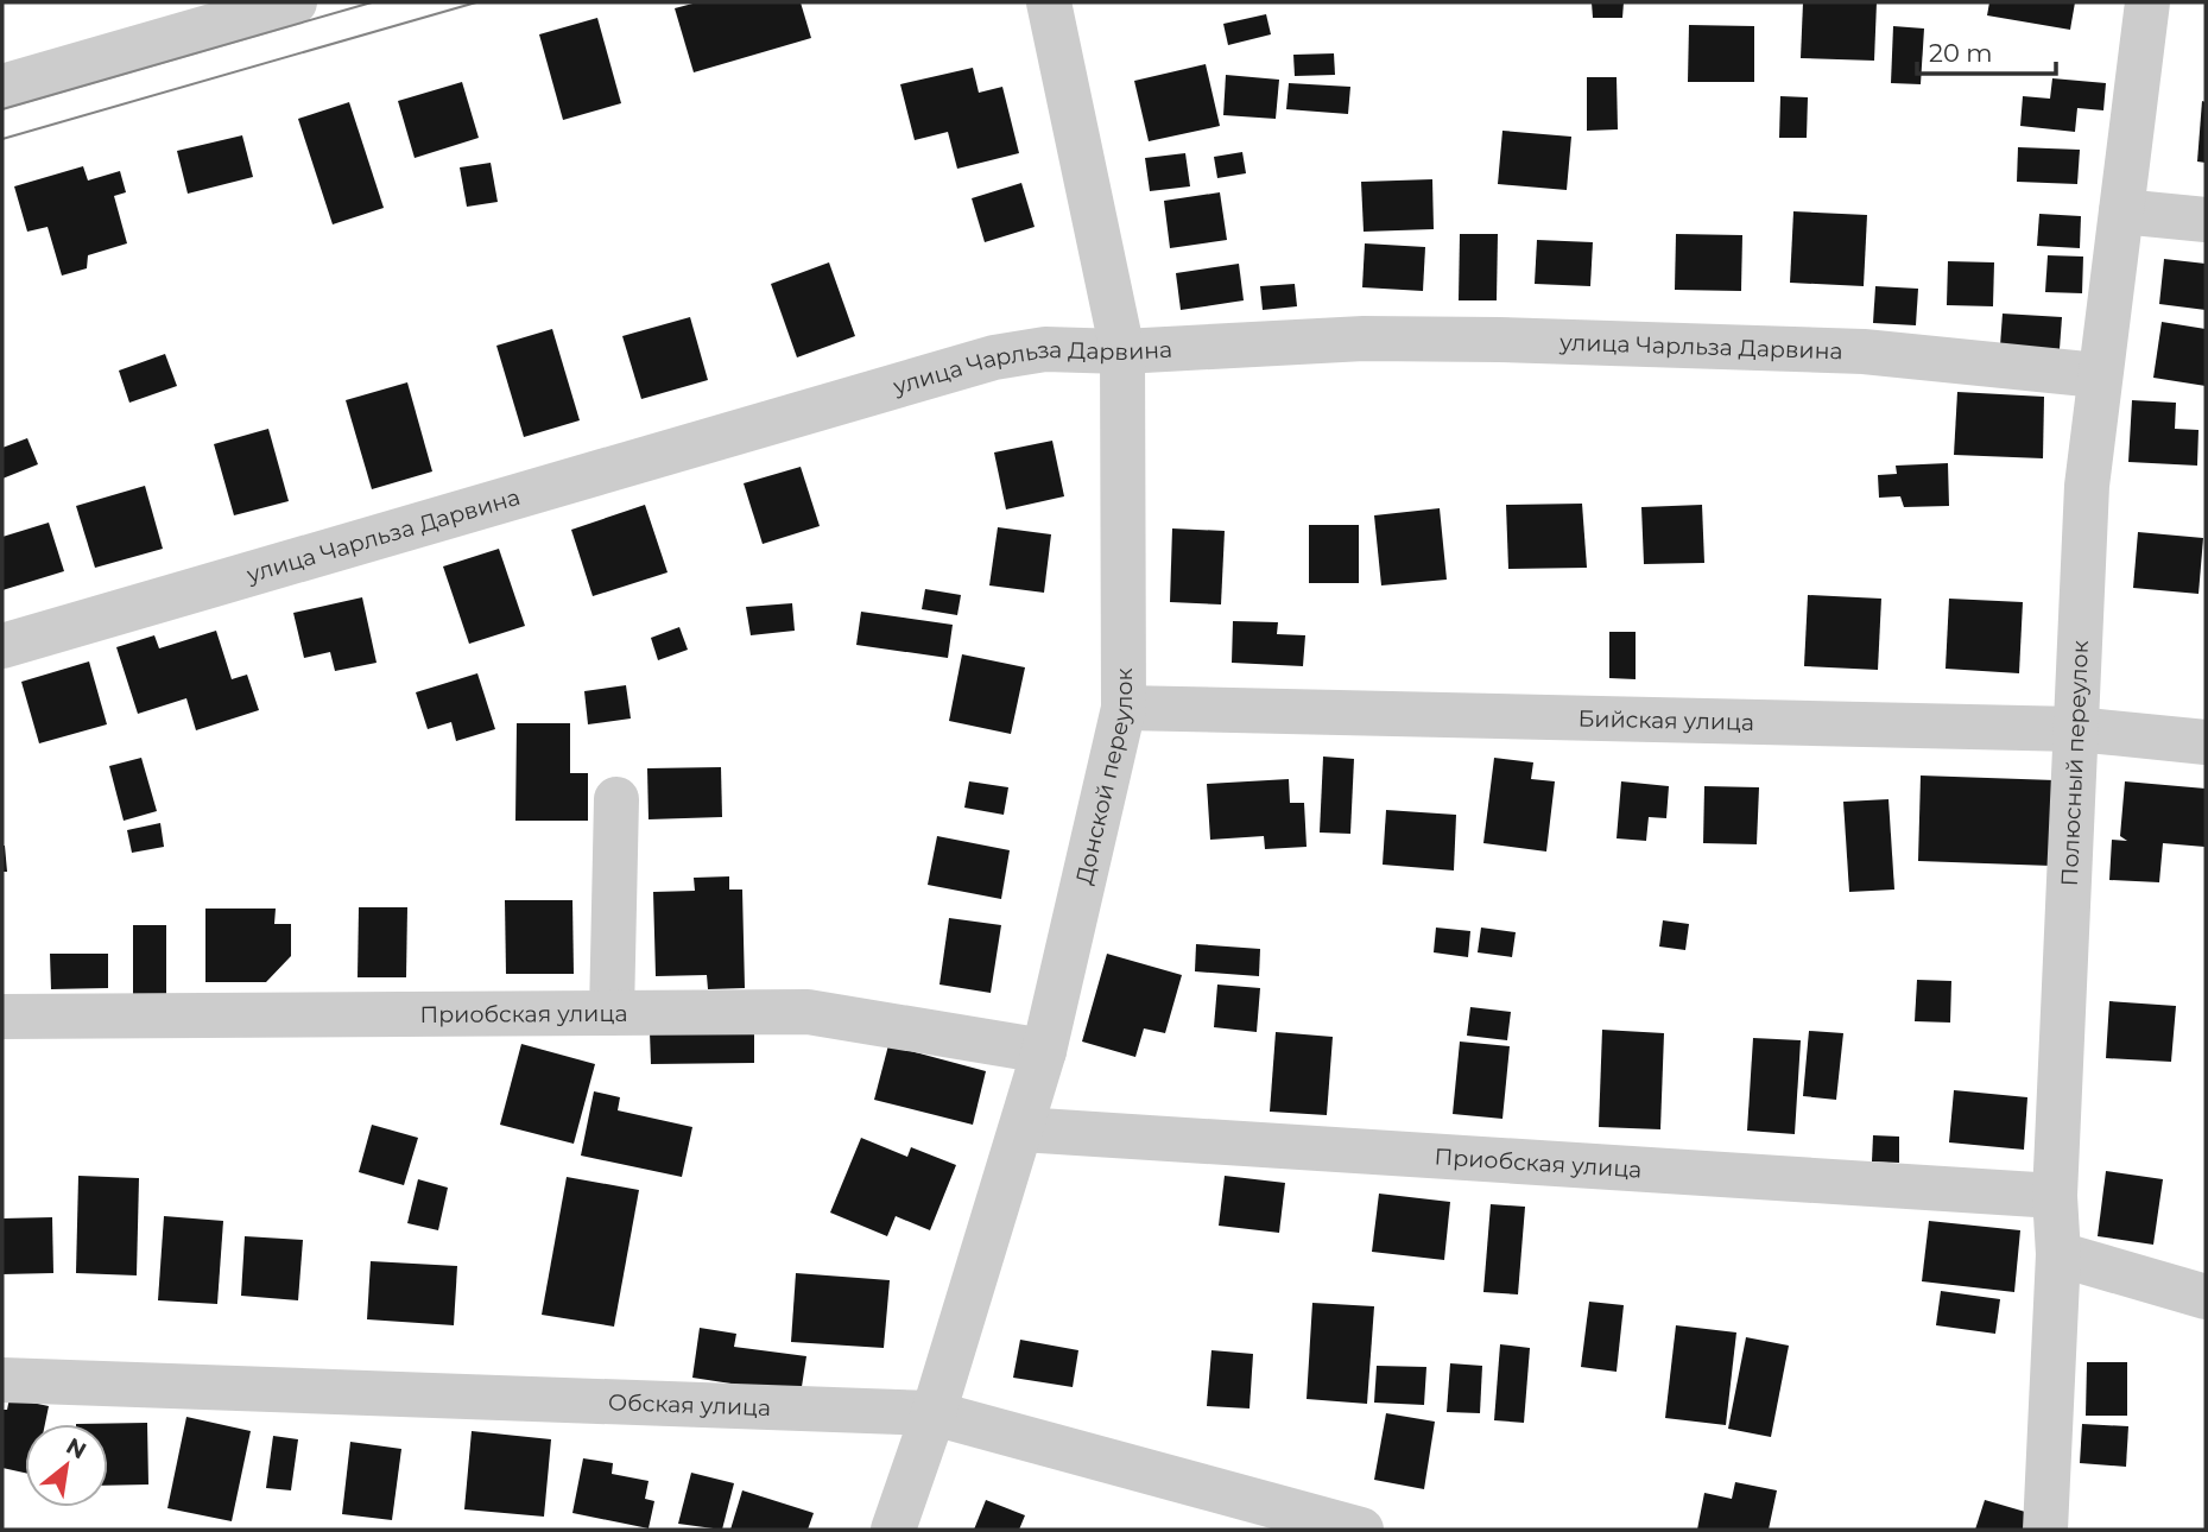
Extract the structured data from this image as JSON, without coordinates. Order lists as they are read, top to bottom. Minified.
{"streets":{"street":["улица Чарльза Дарвина","Бийская улица","Полюсный переулок","Донской переулок","Приобская улица","Обская улица"]},"crossings":[["улица Чарльза Дарвина","Полюсный переулок"],["улица Чарльза Дарвина","Донской переулок"],["Бийская улица","Полюсный переулок"],["Бийская улица","Донской переулок"],["Полюсный переулок","Приобская улица"],["Донской переулок","Приобская улица"],["Донской переулок","Обская улица"]],"scale_bar":"20 m","north":"top right"}
